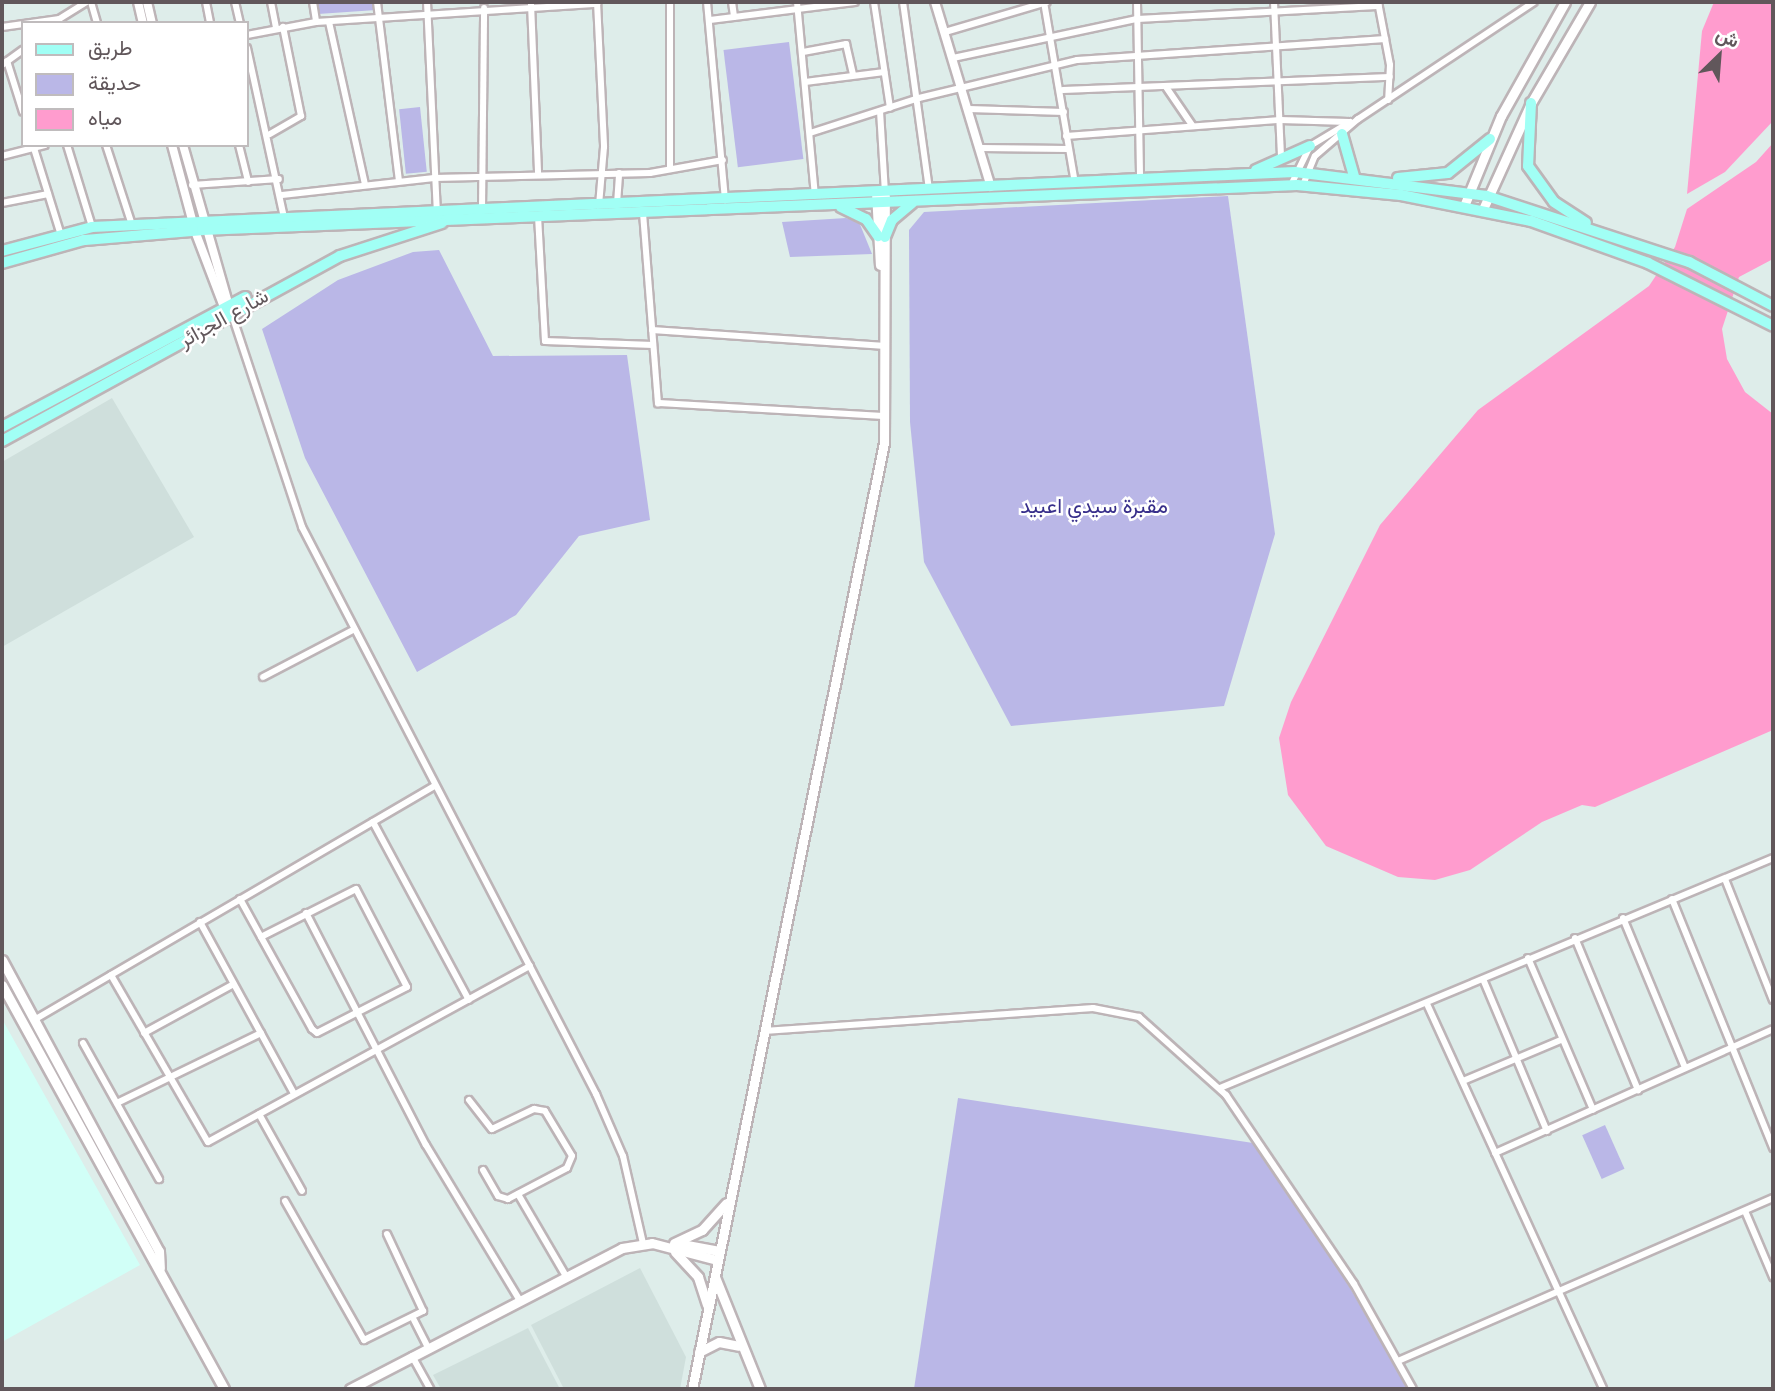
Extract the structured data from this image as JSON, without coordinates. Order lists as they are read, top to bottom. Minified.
{"streets":{"main road":["شارع الجزائر"]},"parks":["مقبرة سيدي اعبيد"],"legend":["طريق","حديقة","مياه"],"north":"top right"}
